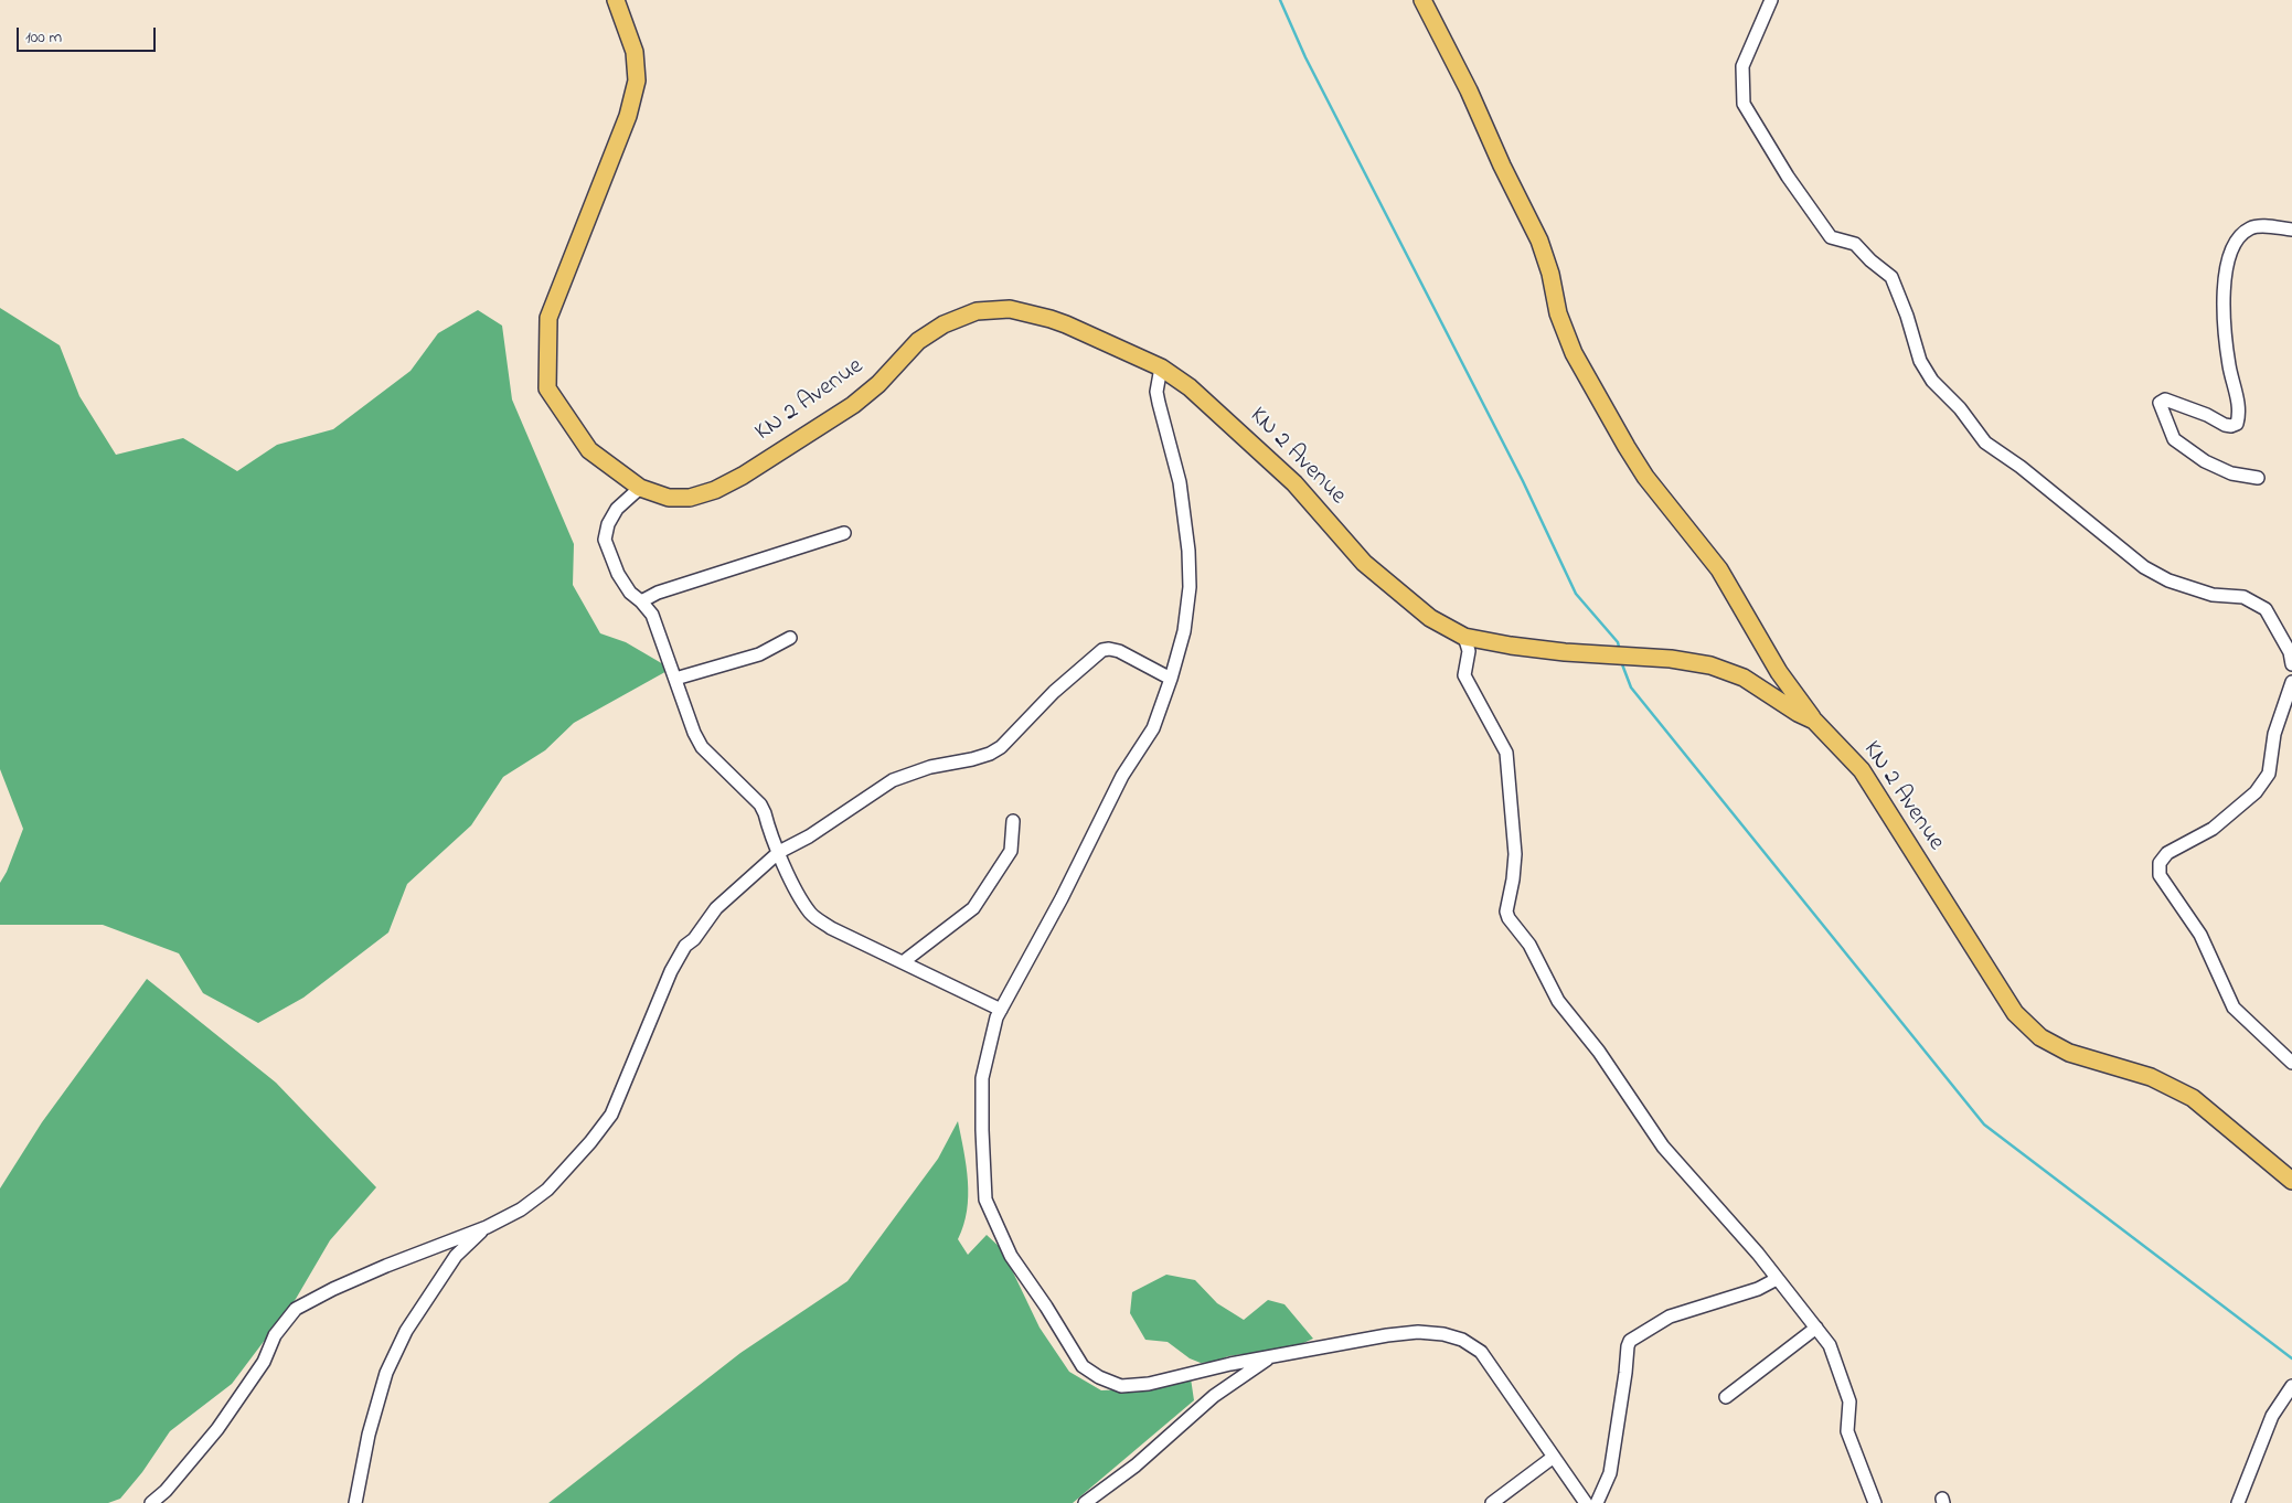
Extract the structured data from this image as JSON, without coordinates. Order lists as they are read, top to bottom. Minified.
{"streets":{"main road":["KN 2 Avenue"]},"scale_bar":"100 m"}
